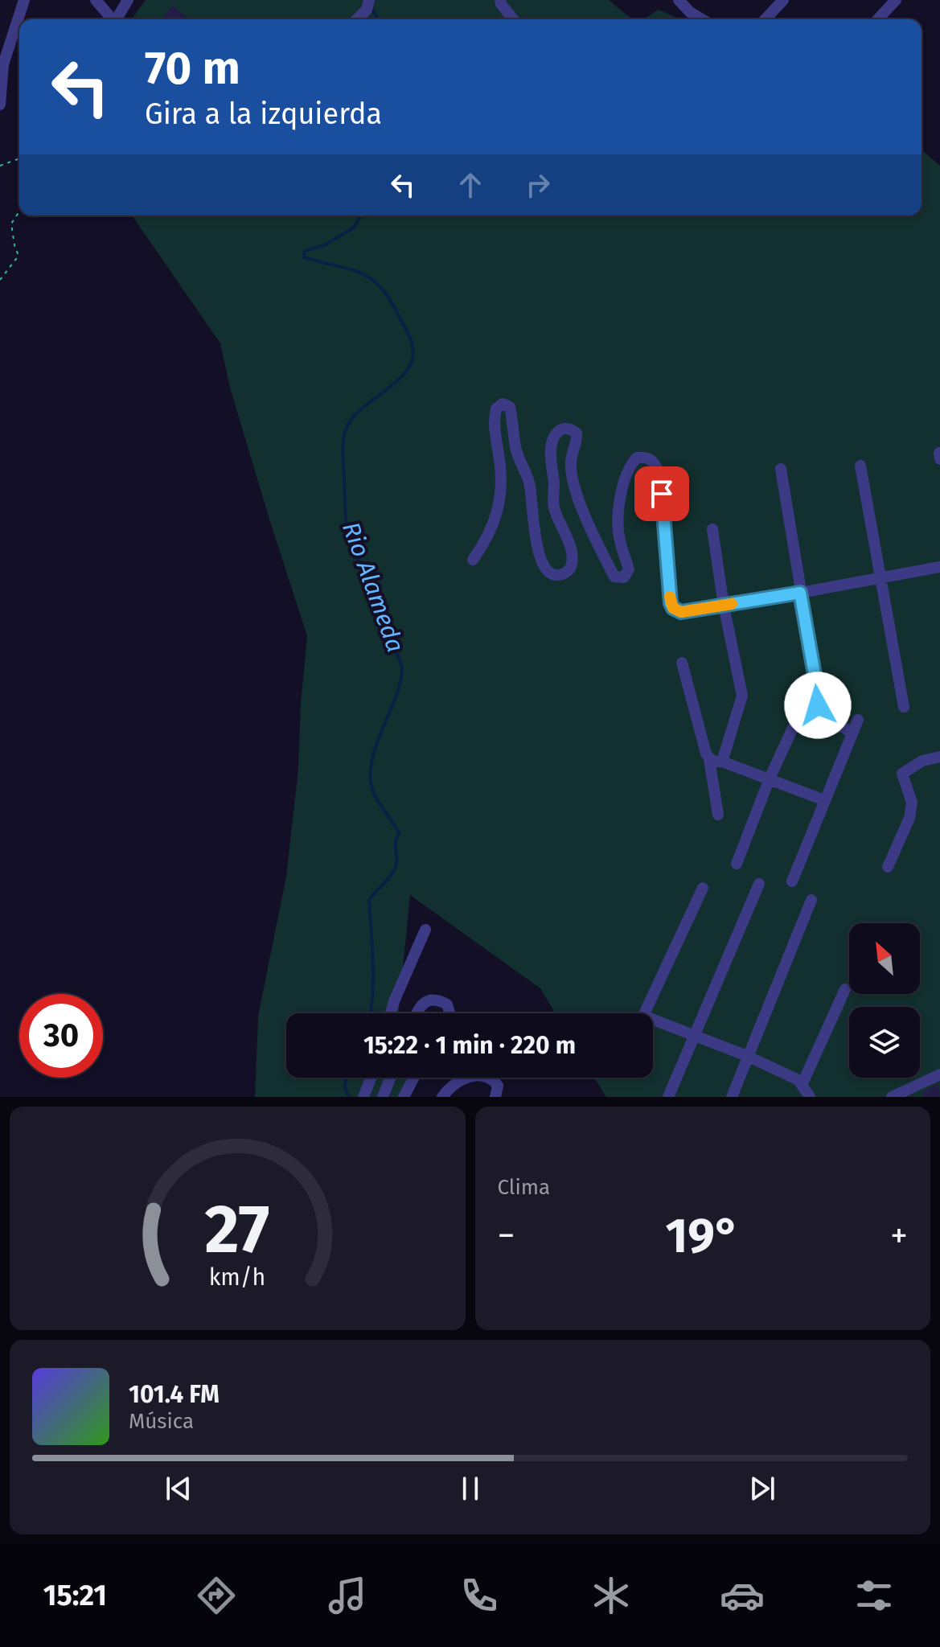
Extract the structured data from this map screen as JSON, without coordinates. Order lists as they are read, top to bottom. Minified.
{"water":["Rio Alameda"],"north":"top left","page":{"turn":["70 m","Gira a la izquierda"],"limit":"30","trip":"15:22 · 1 min · 220 m","tile":"Clima","heat":["−","19°","+"],"song":["101.4 FM","Música"],"tabs":"15:21","gauge":["27","km/h"]}}
